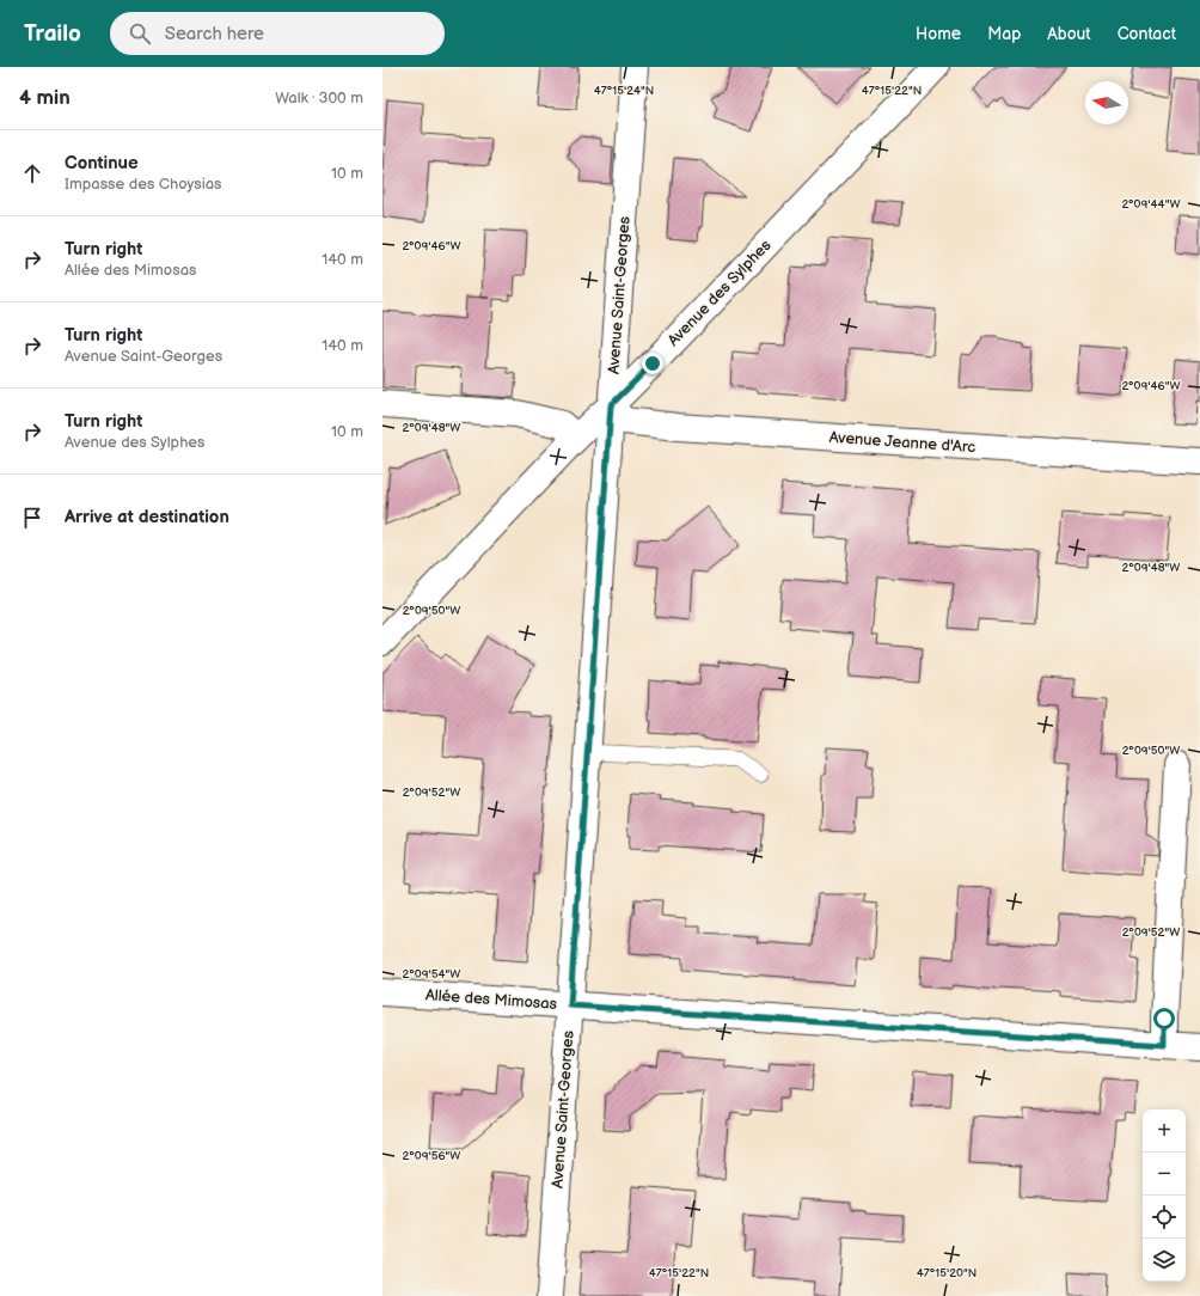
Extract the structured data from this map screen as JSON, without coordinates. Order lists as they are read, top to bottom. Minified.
{"streets":{"street":["Avenue des Sylphes","Avenue Saint-Georges","Avenue Jeanne d'Arc","Allée des Mimosas"]},"crossings":[["Avenue des Sylphes","Avenue Saint-Georges"],["Avenue des Sylphes","Avenue Jeanne d'Arc"],["Avenue Saint-Georges","Avenue Jeanne d'Arc"],["Avenue Saint-Georges","Allée des Mimosas"]],"north":"left","page":{"header":"Trailo","search":"Search here","nav":["Home","Map","About","Contact"],"heading":["4 min","Walk · 300 m"],"list":[["Continue","Impasse des Choysias","10 m"],["Turn right","Allée des Mimosas","140 m"],["Turn right","Avenue Saint-Georges","140 m"],["Turn right","Avenue des Sylphes","10 m"],"Arrive at destination"],"map_buttons":["+","−"]},"coordinates":["47°15'24\"N","47°15'22\"N","2°09'44\"W","2°09'46\"W","2°09'48\"W","2°09'50\"W","2°09'52\"W","2°09'54\"W","2°09'56\"W","47°15'20\"N"]}
